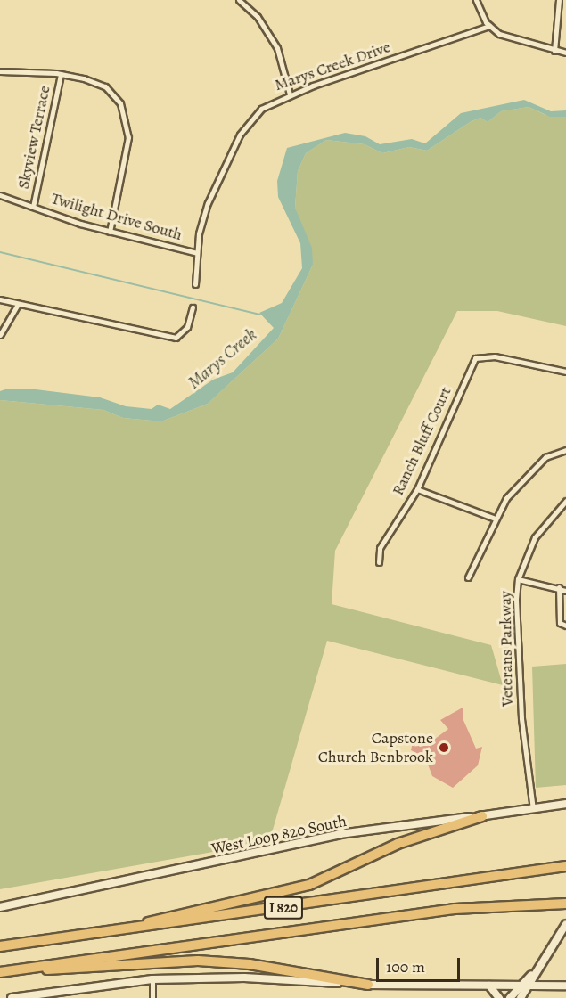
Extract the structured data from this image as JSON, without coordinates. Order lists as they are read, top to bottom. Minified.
{"streets":{"highway":["I 820"],"main road":["West Loop 820 South"],"street":["Marys Creek Drive","Skyview Terrace","Twilight Drive South","Ranch Bluff Court","Veterans Parkway"]},"crossings":[["Marys Creek Drive","Twilight Drive South"],["Skyview Terrace","Twilight Drive South"],["Veterans Parkway","West Loop 820 South"]],"water":["Marys Creek"],"places":["Capstone Church Benbrook"],"scale_bar":"100 m"}
